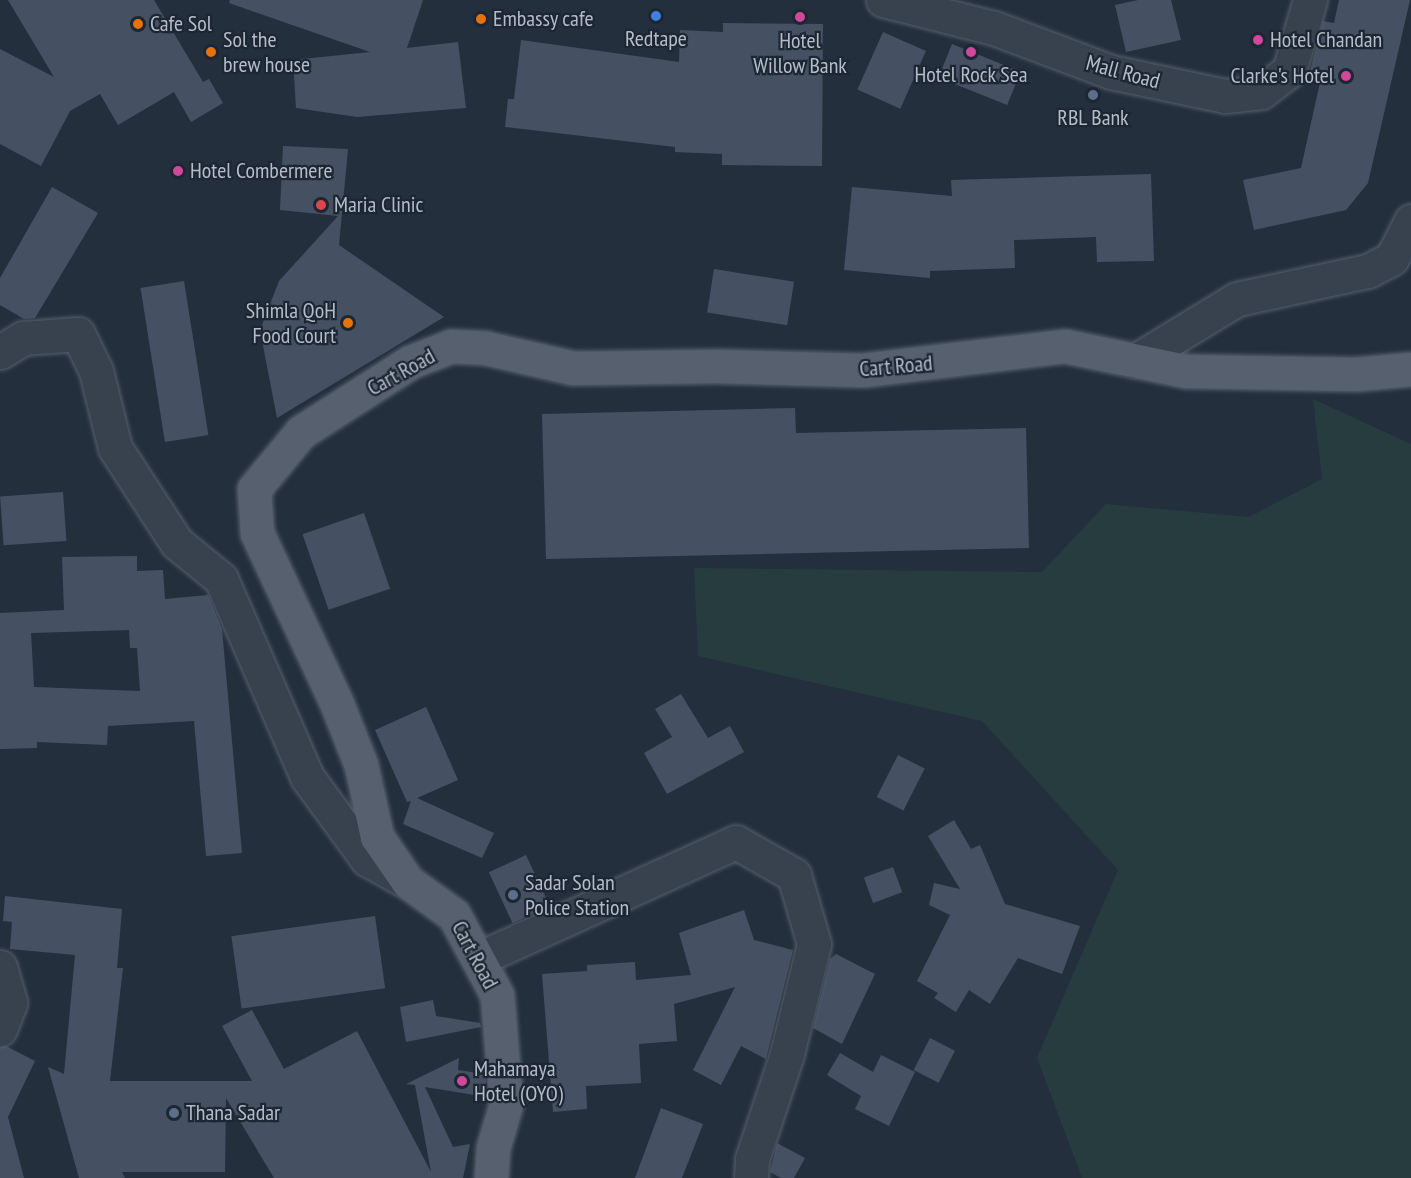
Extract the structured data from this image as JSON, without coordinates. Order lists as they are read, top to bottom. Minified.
{"streets":{"main road":["Cart Road"],"street":["Mall Road"]},"places":["Redtape","Hotel Willow Bank","Embassy cafe","Cafe Sol","Hotel Chandan","Sol the brew house","Hotel Rock Sea","Clarke's Hotel","RBL Bank","Hotel Combermere","Maria Clinic","Shimla QoH Food Court","Sadar Solan Police Station","Mahamaya Hotel (OYO)","Thana Sadar"]}
